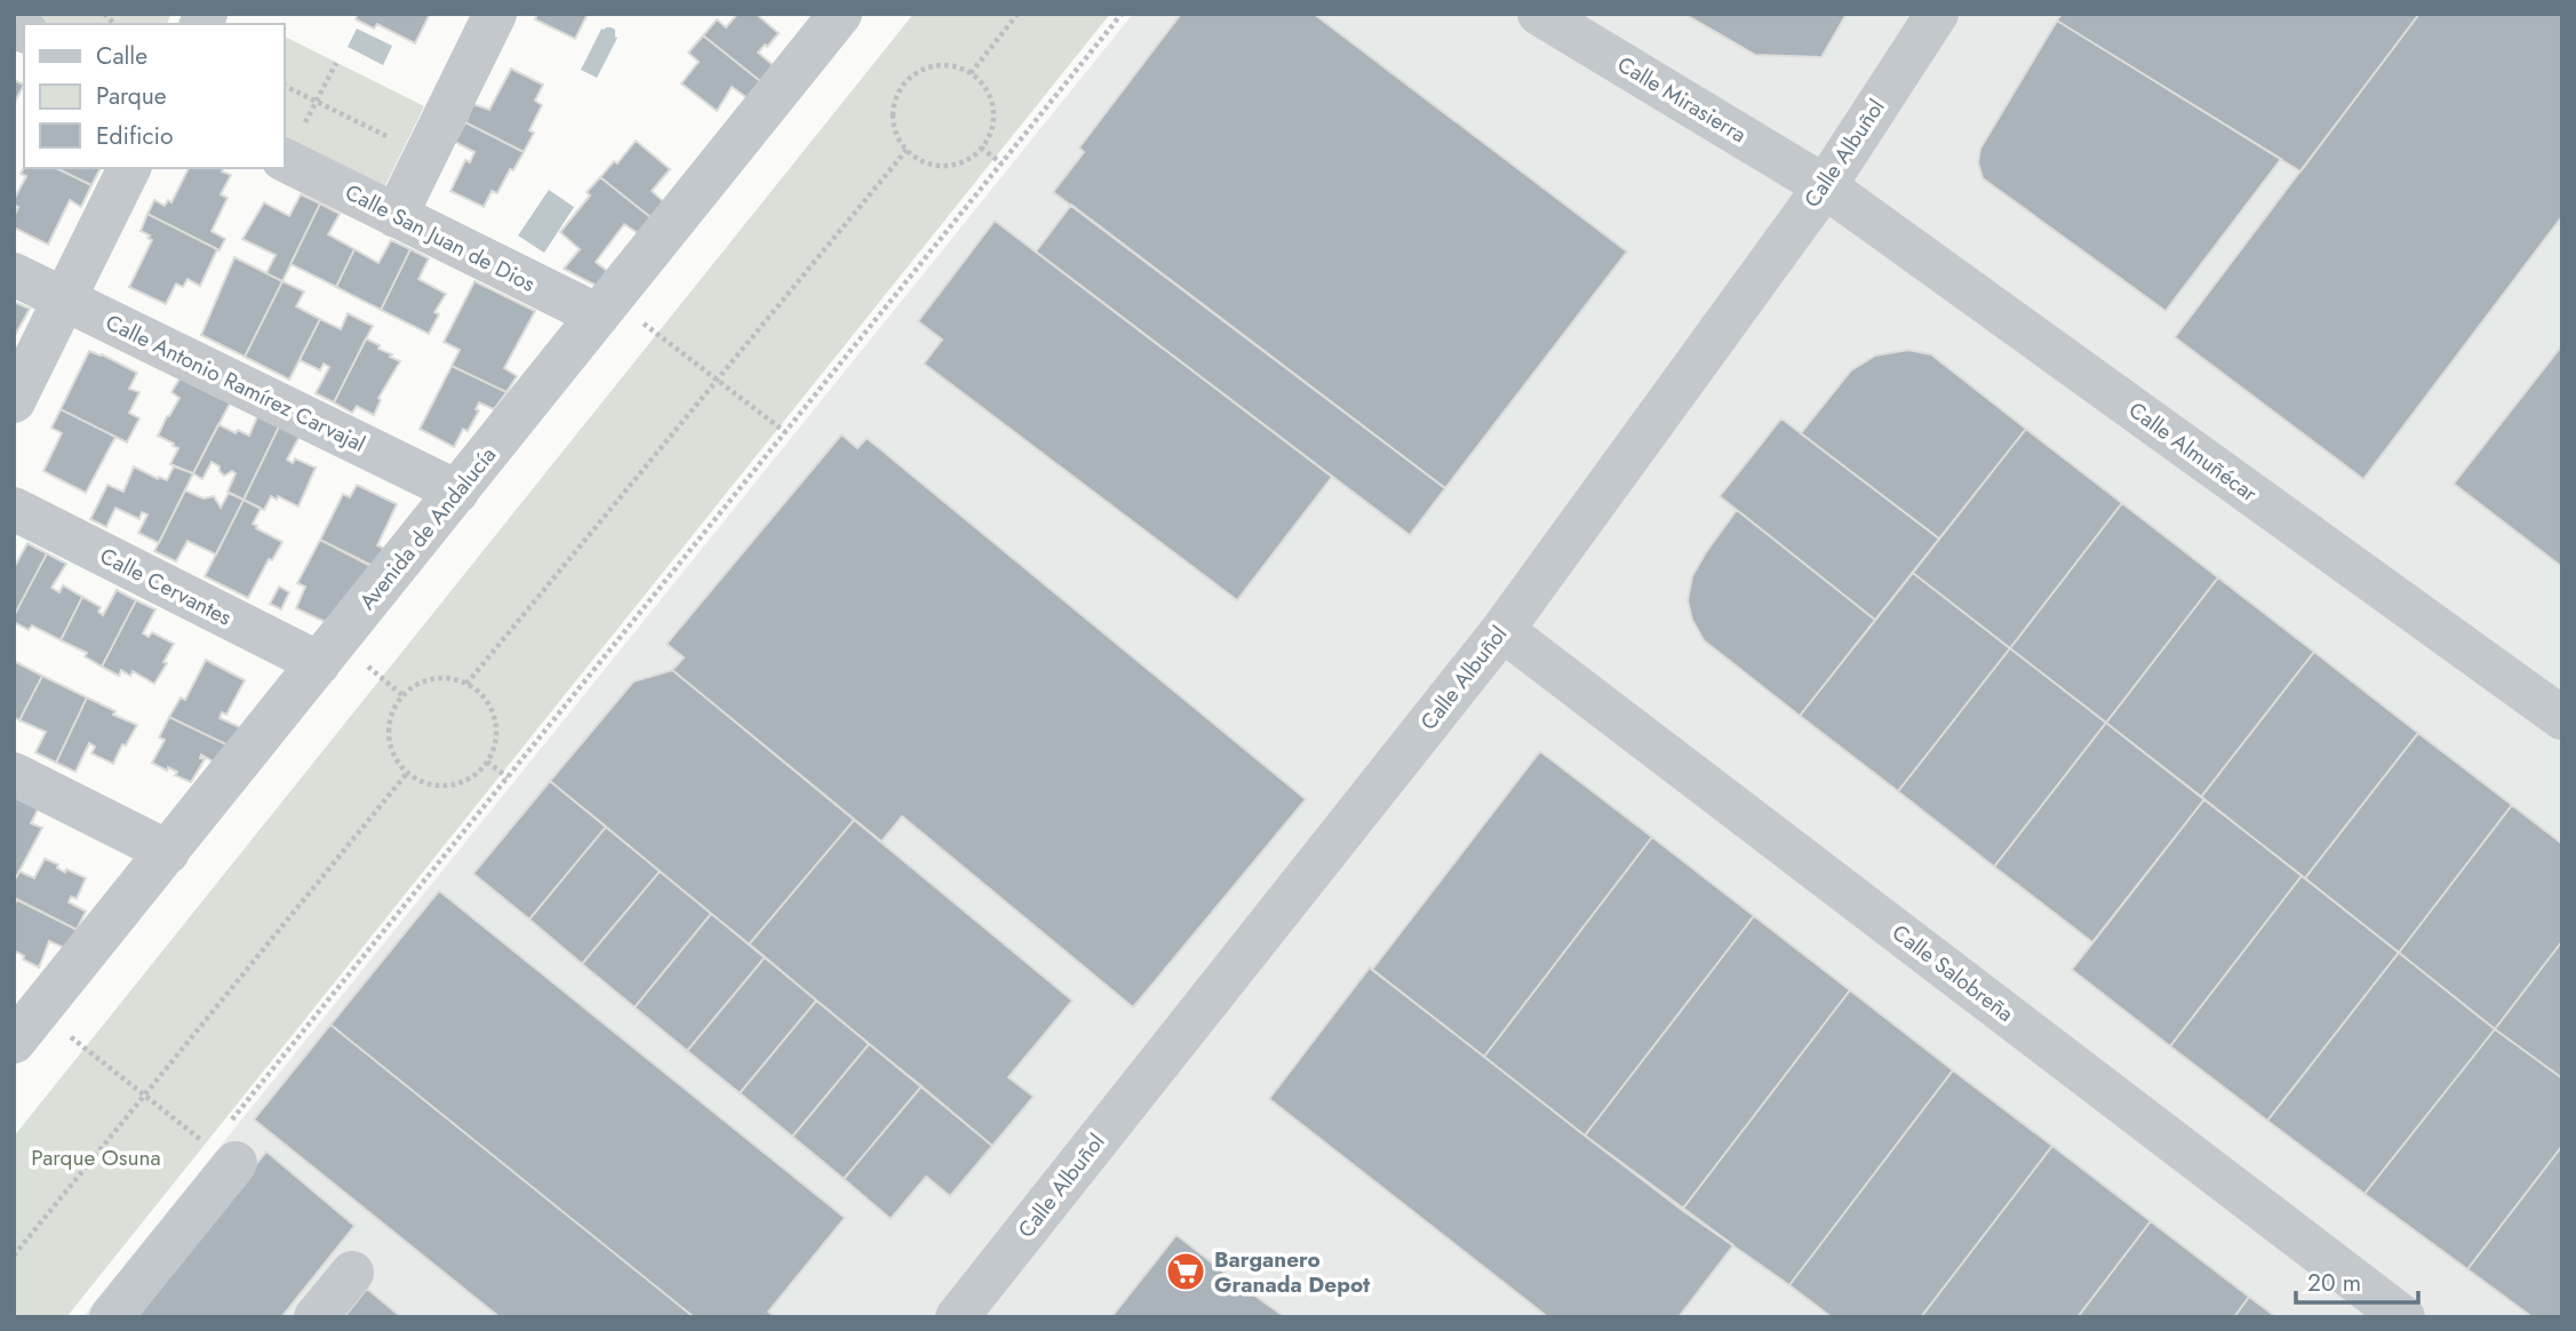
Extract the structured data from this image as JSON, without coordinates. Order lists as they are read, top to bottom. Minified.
{"streets":{"street":["Calle Mirasierra","Calle Albuñol","Calle San Juan de Dios","Calle Antonio Ramírez Carvajal","Calle Almuñécar","Avenida de Andalucía","Calle Cervantes","Calle Salobreña"]},"crossings":[["Calle Mirasierra","Calle Albuñol"],["Calle Mirasierra","Calle Almuñécar"],["Calle Albuñol","Calle Almuñécar"],["Calle Albuñol","Calle Salobreña"],["Calle San Juan de Dios","Avenida de Andalucía"],["Calle Antonio Ramírez Carvajal","Avenida de Andalucía"],["Avenida de Andalucía","Calle Cervantes"]],"parks":["Parque Osuna"],"places":{"supermarket":["Barganero Granada Depot"]},"legend":["Calle","Parque","Edificio"],"scale_bar":"20 m"}
